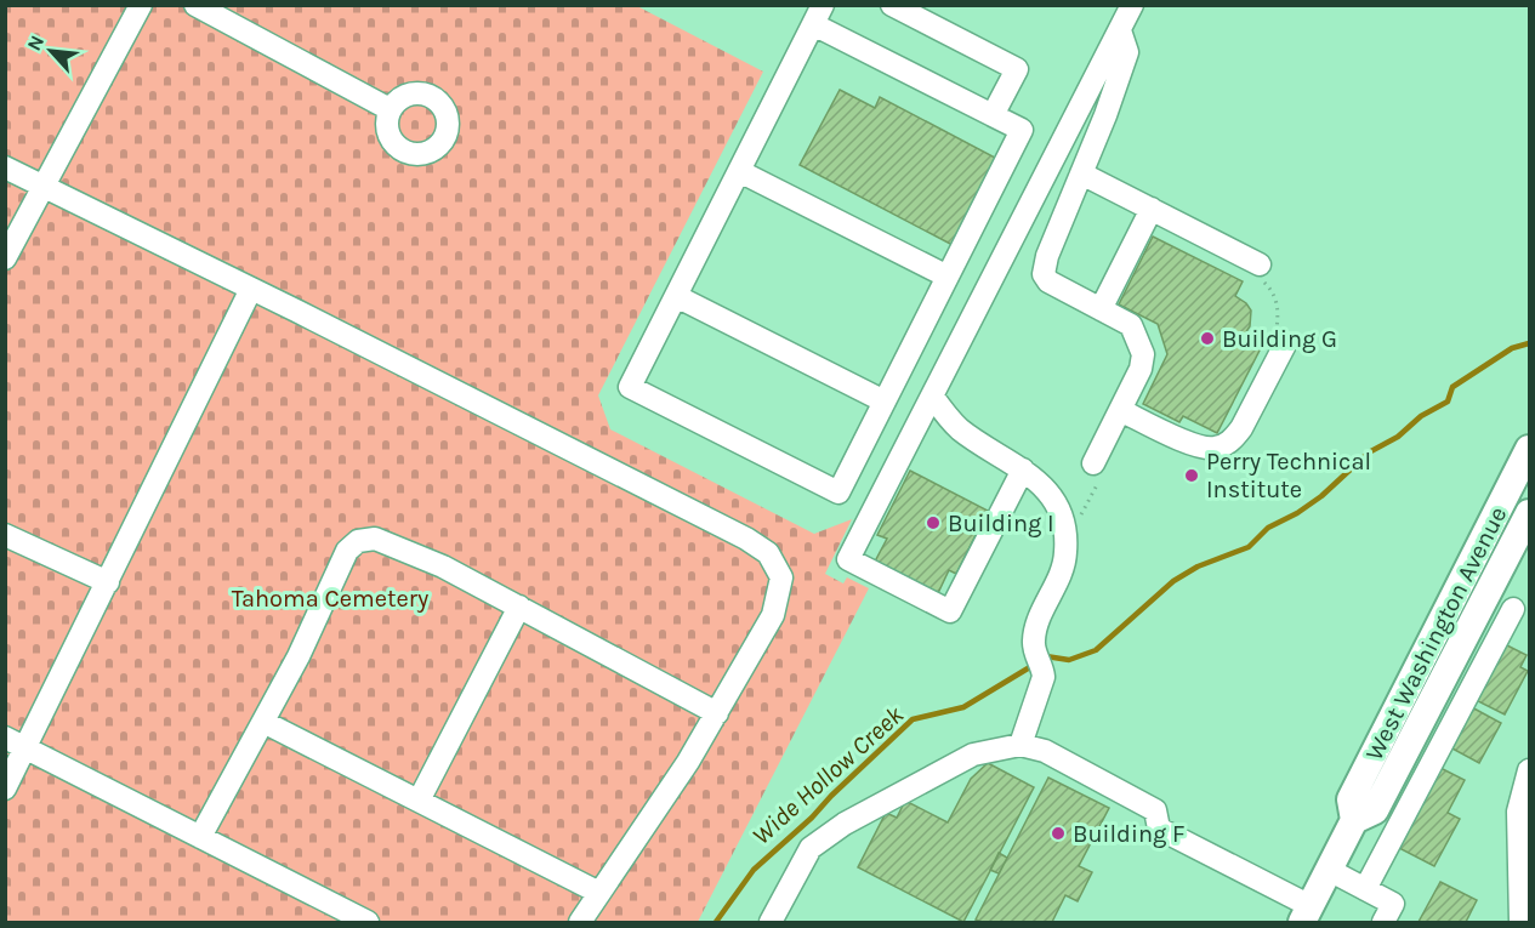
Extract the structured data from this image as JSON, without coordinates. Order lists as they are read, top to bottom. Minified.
{"streets":{"main road":["West Washington Avenue"]},"water":["Wide Hollow Creek"],"parks":["Tahoma Cemetery"],"places":["Building G","Perry Technical Institute","Building I","Building F"],"north":"top left"}
